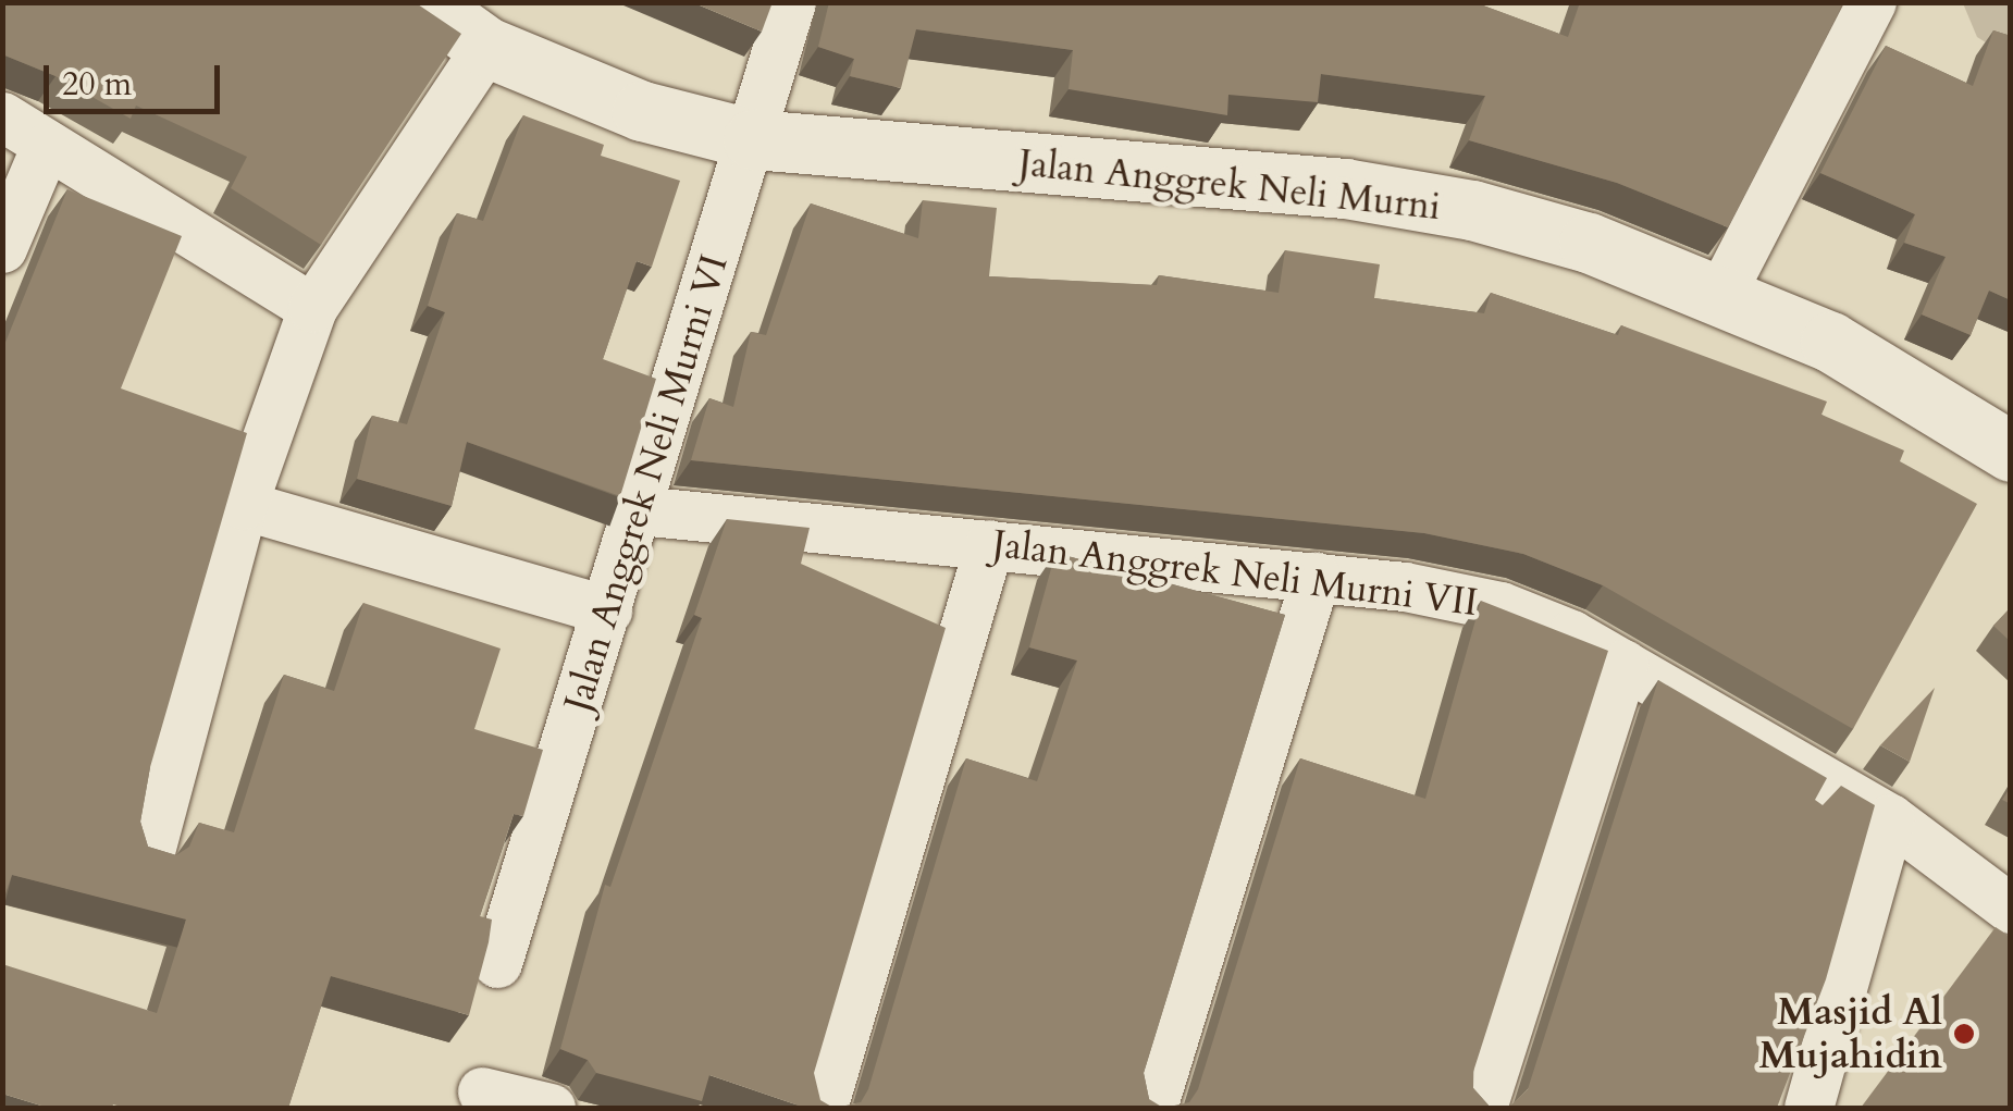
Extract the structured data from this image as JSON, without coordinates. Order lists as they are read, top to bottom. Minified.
{"streets":{"street":["Jalan Anggrek Neli Murni","Jalan Anggrek Neli Murni VI","Jalan Anggrek Neli Murni VII"]},"crossings":[["Jalan Anggrek Neli Murni","Jalan Anggrek Neli Murni VI"],["Jalan Anggrek Neli Murni VI","Jalan Anggrek Neli Murni VII"]],"places":["Masjid Al Mujahidin"],"scale_bar":"20 m"}
